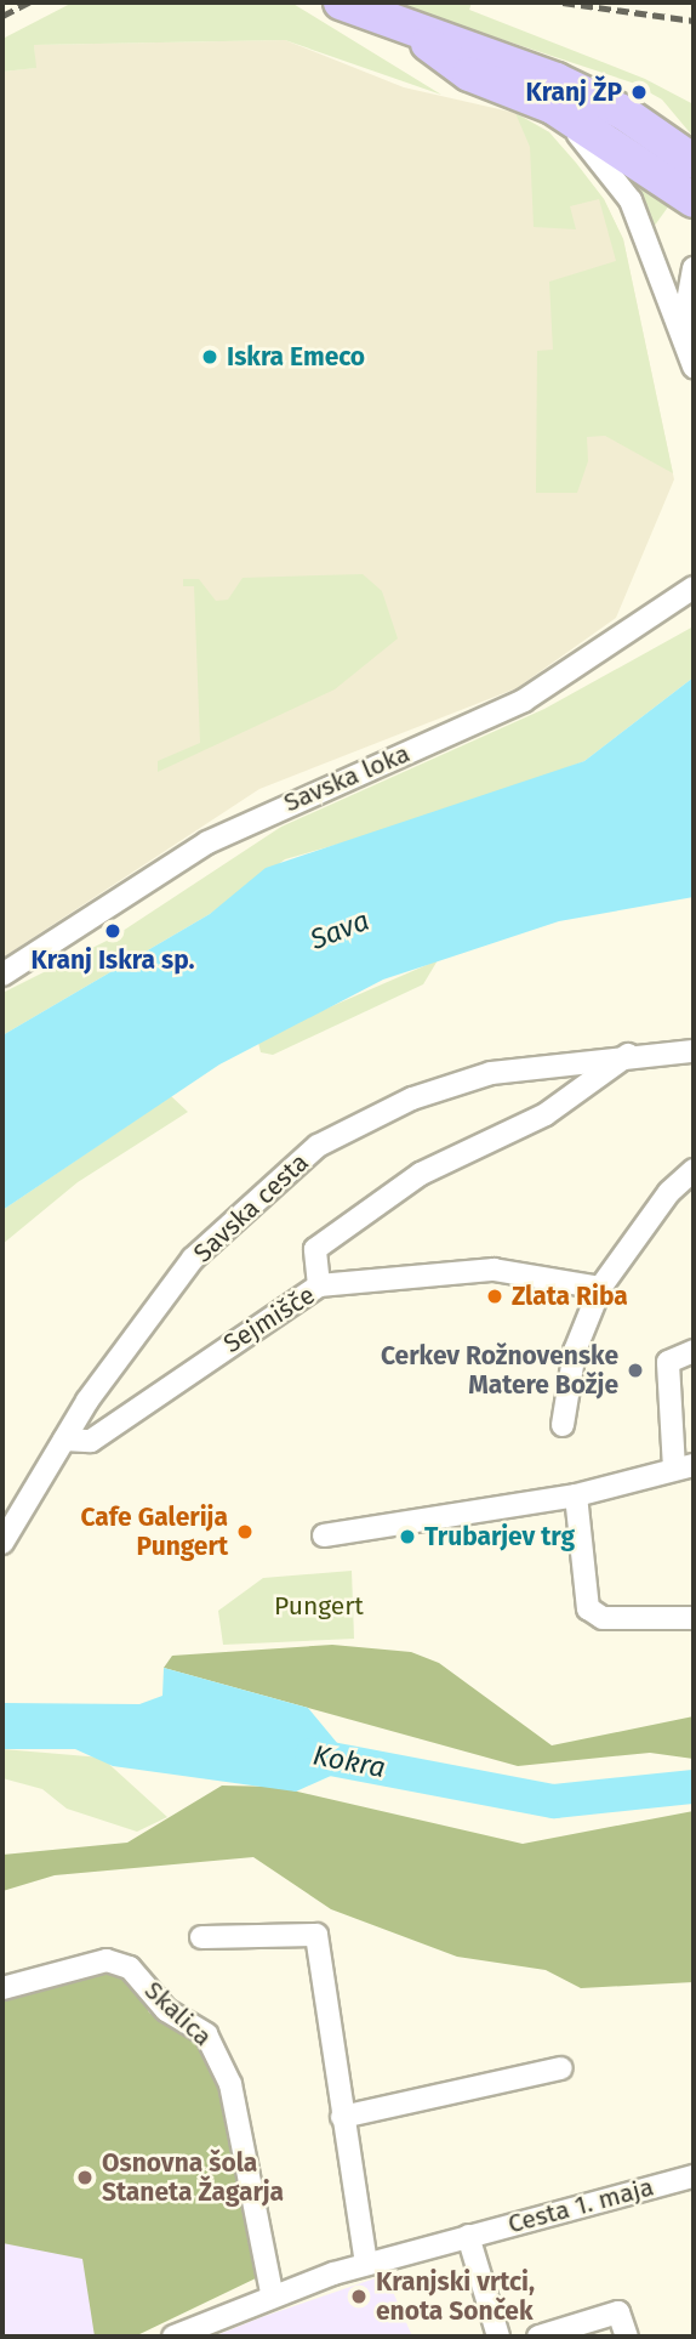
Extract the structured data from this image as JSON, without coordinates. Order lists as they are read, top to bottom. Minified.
{"streets":{"street":["Savska loka","Savska cesta","Sejmišče","Skalica","Cesta 1. maja"]},"crossings":[["Savska cesta","Sejmišče"],["Skalica","Cesta 1. maja"]],"water":["Sava","Kokra"],"parks":["Pungert"],"places":["Kranj ŽP","Iskra Emeco","Kranj Iskra sp.","Zlata Riba","Cerkev Rožnovenske Matere Božje","Cafe Galerija Pungert","Trubarjev trg","Osnovna šola Staneta Žagarja","Kranjski vrtci, enota Sonček"]}
